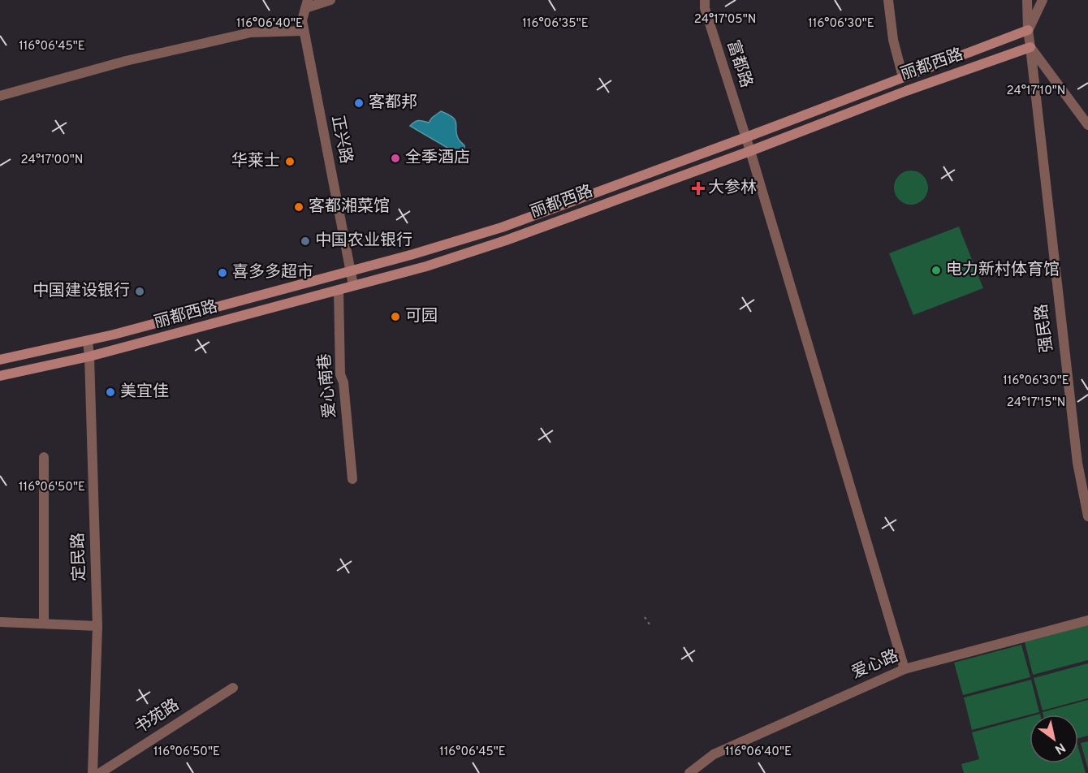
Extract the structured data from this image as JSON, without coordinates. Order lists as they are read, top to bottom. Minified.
{"streets":{"main road":["丽都西路"],"street":["富都路","正兴路","强民路","爱心南巷","定民路","爱心路","书苑路"]},"crossings":[["富都路","丽都西路"],["富都路","爱心路"],["丽都西路","正兴路"],["丽都西路","强民路"],["丽都西路","爱心南巷"],["丽都西路","定民路"]],"places":{"other":["客都邦","全季酒店","华莱士","客都湘菜馆","中国农业银行","电力新村体育馆","喜多多超市","中国建设银行","可园","美宜佳"],"health":["大参林"]},"north":"bottom right","coordinates":["24°17'05\"N","116°06'40\"E","116°06'35\"E","116°06'30\"E","116°06'45\"E","24°17'10\"N","24°17'00\"N","24°17'15\"N","116°06'50\"E"]}
